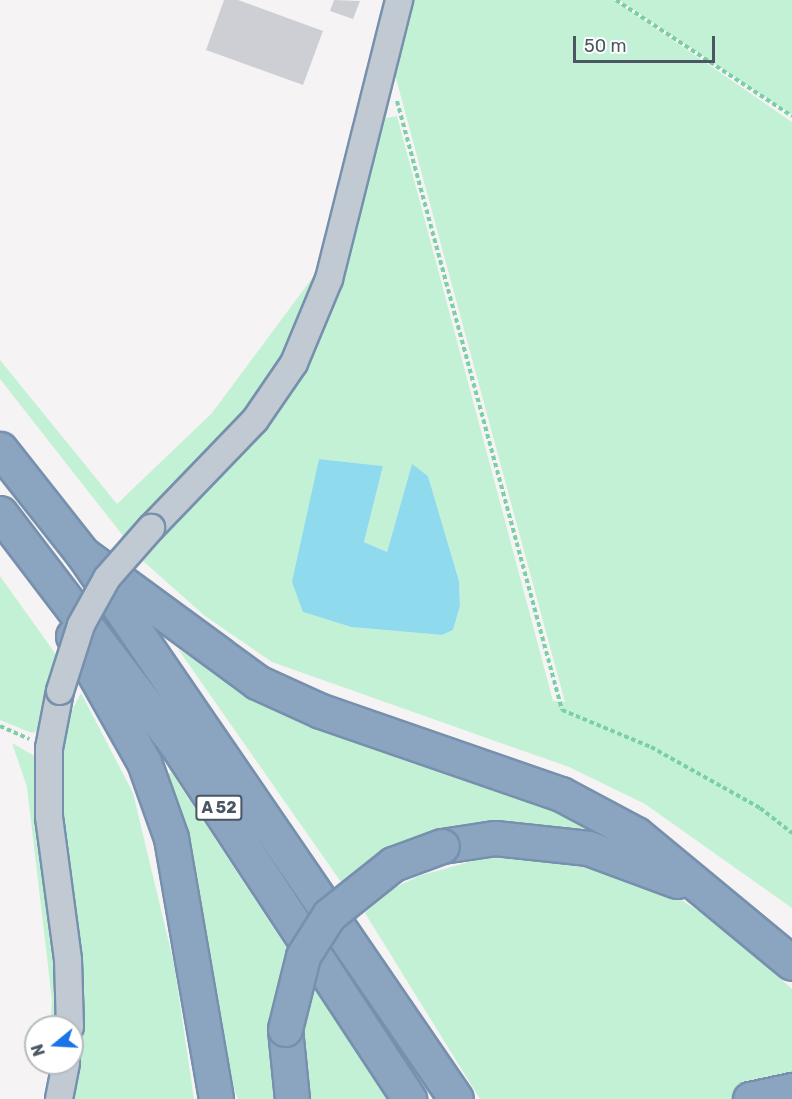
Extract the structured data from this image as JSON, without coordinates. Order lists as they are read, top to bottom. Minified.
{"streets":{"highway":["A 52"]},"scale_bar":"50 m","north":"left"}
